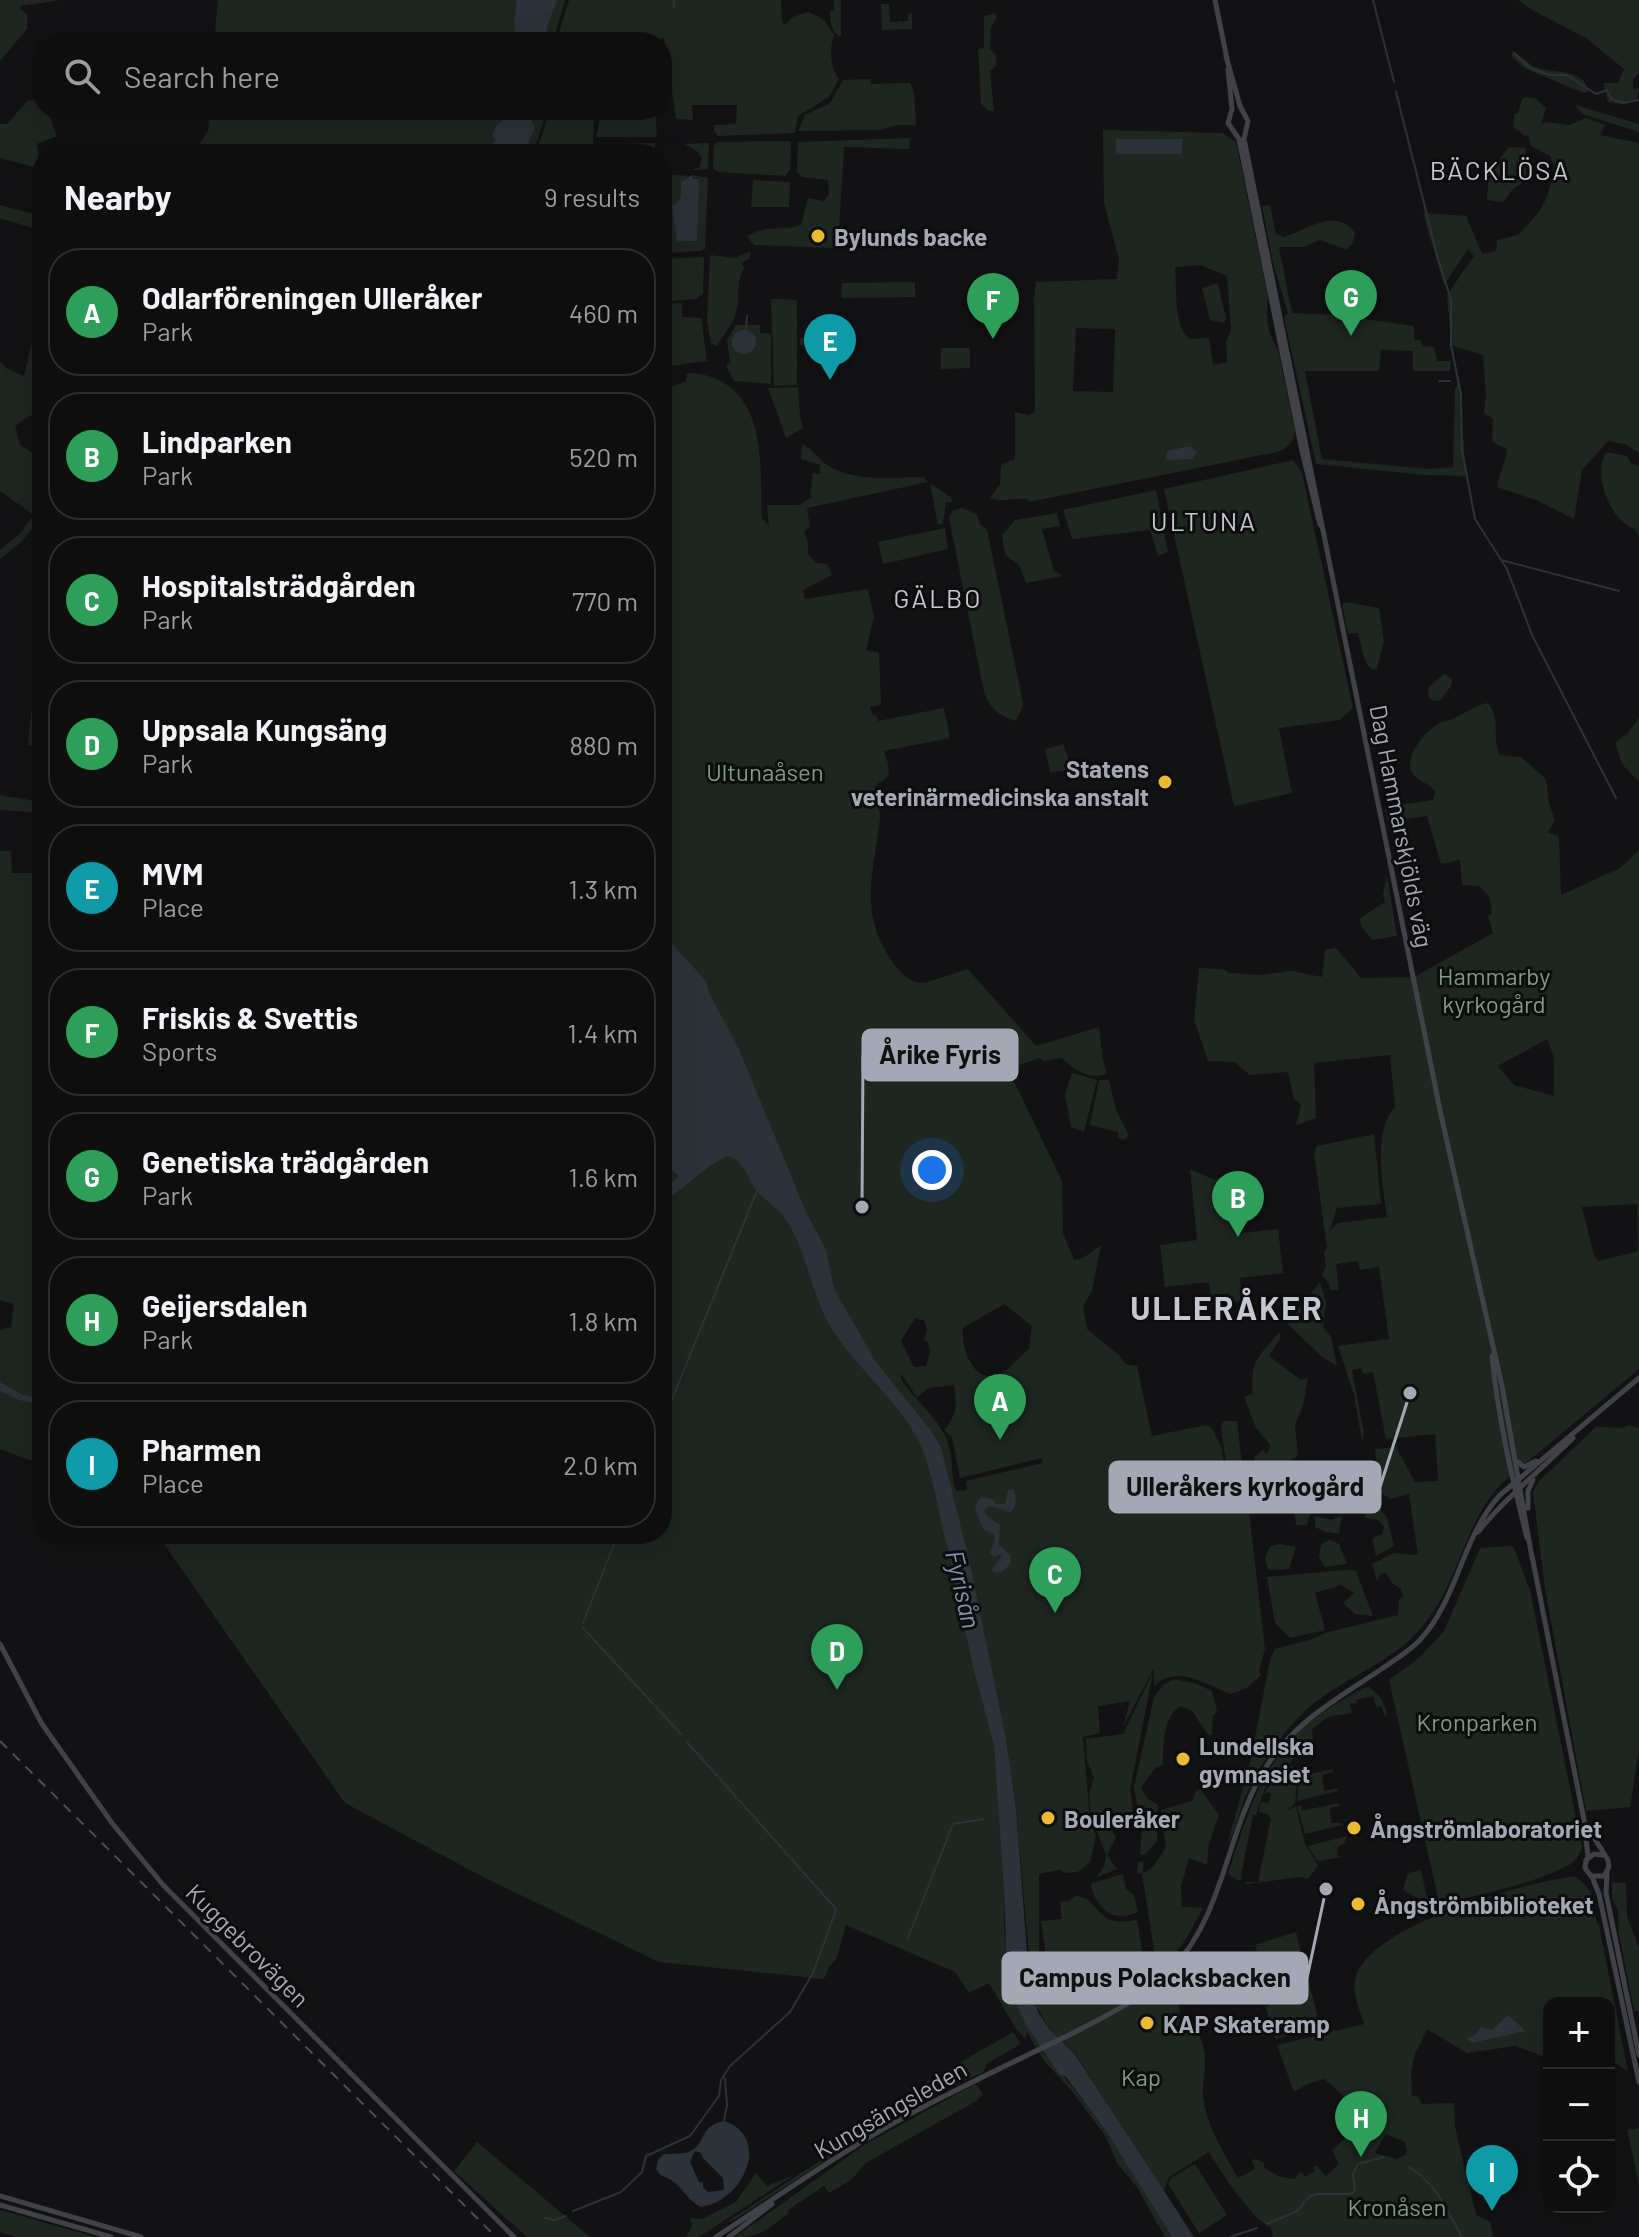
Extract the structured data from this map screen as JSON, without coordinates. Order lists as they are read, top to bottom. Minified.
{"streets":{"main road":["Dag Hammarskjölds väg","Kuggebrovägen","Kungsängsleden"]},"districts":["BÄCKLÖSA","ULTUNA","GÄLBO","ULLERÅKER"],"water":["Fyrisån"],"parks":["Ultunaåsen","Hammarby kyrkogård","Kronparken","Kap","Kronåsen"],"places":["Bylunds backe","Statens veterinärmedicinska anstalt","Årike Fyris","Ulleråkers kyrkogård","Lundellska gymnasiet","Bouleråker","Ångströmlaboratoriet","Campus Polacksbacken","Ångströmbiblioteket","KAP Skateramp"],"page":{"search":"Search here","heading":["Nearby","9 results"],"list":[{"mark":"A","name":"Odlarföreningen Ulleråker","note":"Park","value":"460 m"},{"mark":"B","name":"Lindparken","note":"Park","value":"520 m"},{"mark":"C","name":"Hospitalsträdgården","note":"Park","value":"770 m"},{"mark":"D","name":"Uppsala Kungsäng","note":"Park","value":"880 m"},{"mark":"E","name":"MVM","note":"Place","value":"1.3 km"},{"mark":"F","name":"Friskis & Svettis","note":"Sports","value":"1.4 km"},{"mark":"G","name":"Genetiska trädgården","note":"Park","value":"1.6 km"},{"mark":"H","name":"Geijersdalen","note":"Park","value":"1.8 km"},{"mark":"I","name":"Pharmen","note":"Place","value":"2.0 km"}],"pins":["G","F","E","B","A","C","D","H","I"],"map_buttons":["+","−"]}}
